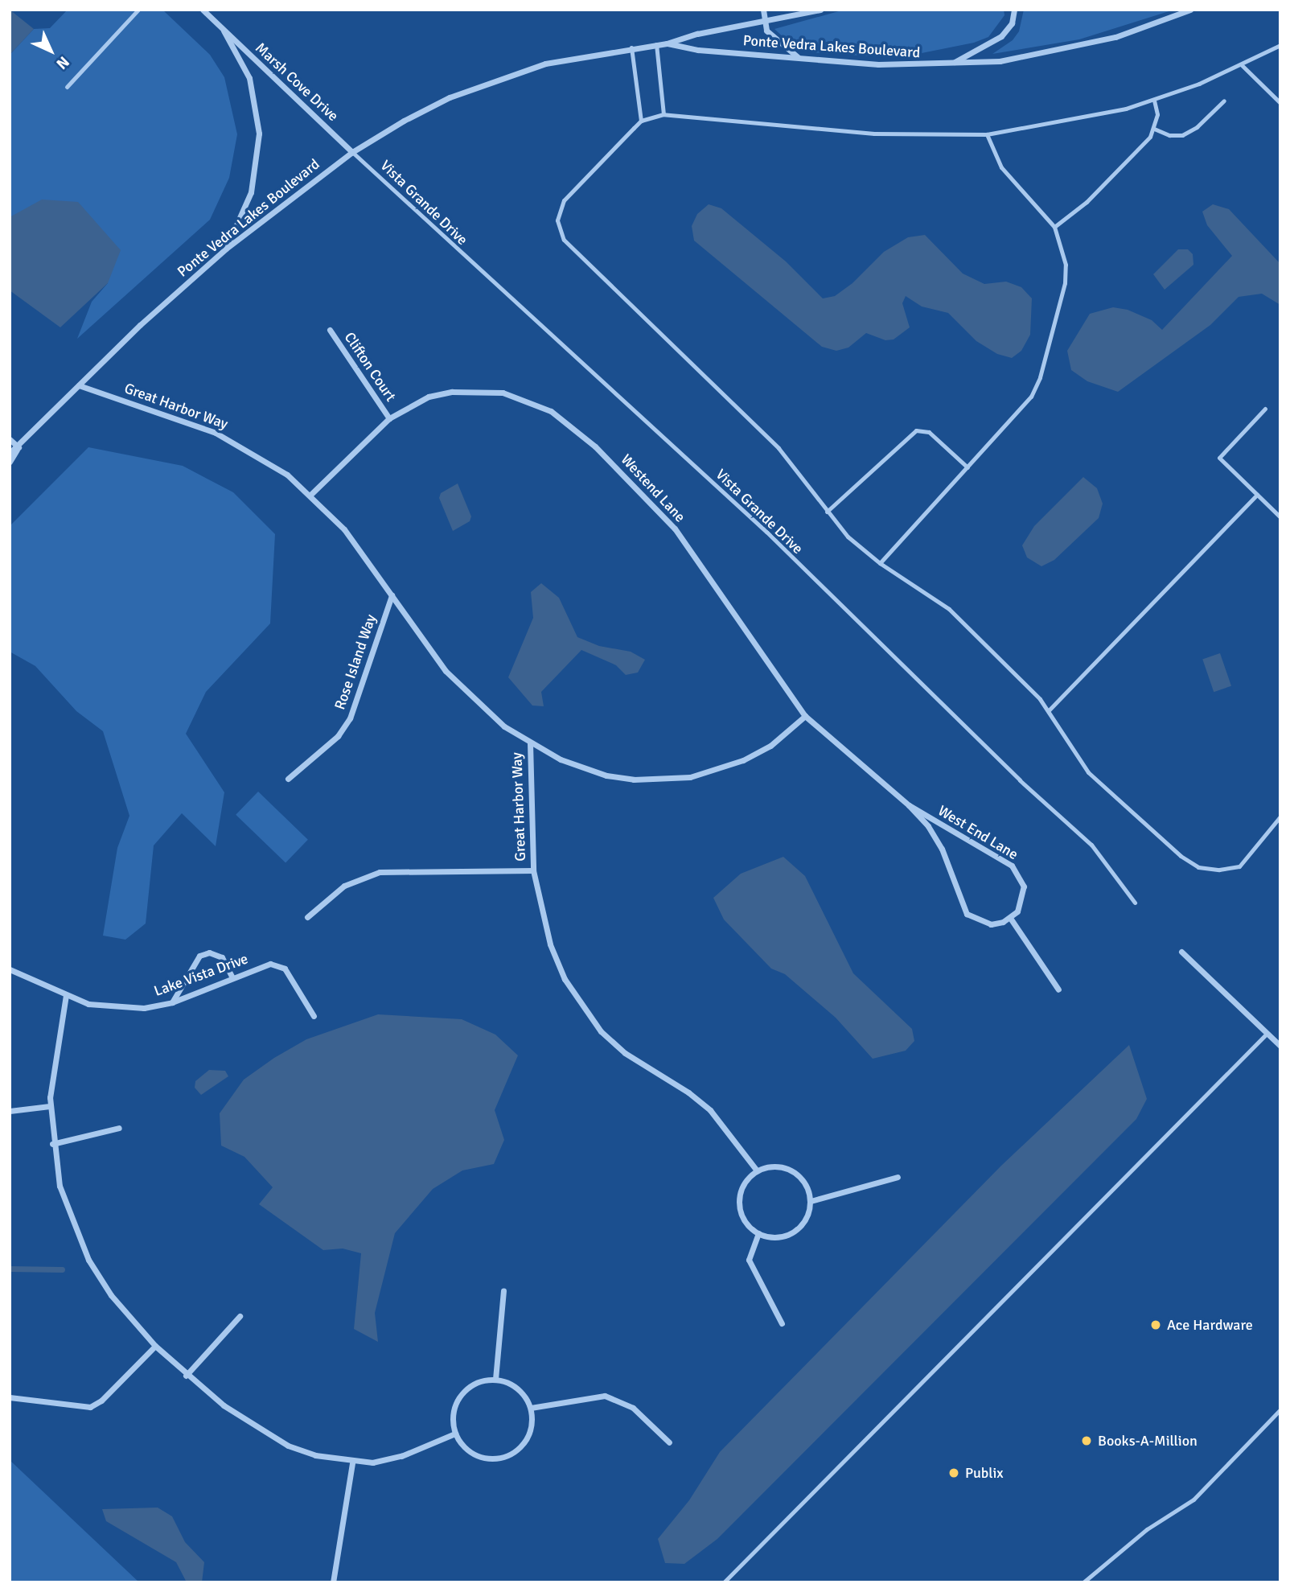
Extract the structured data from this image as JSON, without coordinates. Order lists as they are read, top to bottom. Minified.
{"streets":{"street":["Ponte Vedra Lakes Boulevard","Marsh Cove Drive","Clifton Court","Great Harbor Way","Westend Lane","Rose Island Way","West End Lane","Lake Vista Drive"],"lane":["Vista Grande Drive"]},"crossings":[["Ponte Vedra Lakes Boulevard","Marsh Cove Drive"],["Ponte Vedra Lakes Boulevard","Vista Grande Drive"],["Ponte Vedra Lakes Boulevard","Great Harbor Way"],["Marsh Cove Drive","Vista Grande Drive"],["Clifton Court","Westend Lane"],["Great Harbor Way","Westend Lane"],["Great Harbor Way","Rose Island Way"],["Westend Lane","West End Lane"]],"places":["Ace Hardware","Books-A-Million","Publix"],"north":"bottom right"}
